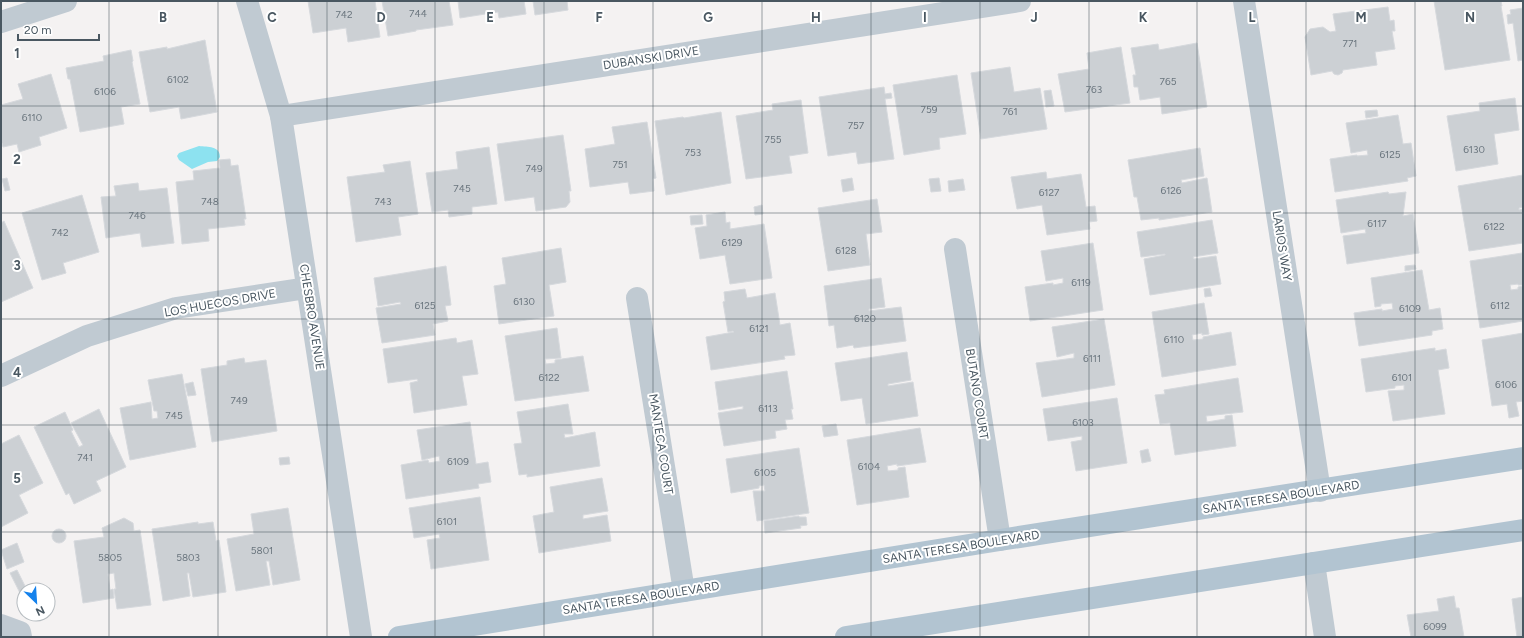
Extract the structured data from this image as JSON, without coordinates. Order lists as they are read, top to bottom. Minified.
{"streets":{"main road":["SANTA TERESA BOULEVARD"],"street":["DUBANSKI DRIVE","LARIOS WAY","LOS HUECOS DRIVE","CHESBRO AVENUE","BUTANO COURT","MANTECA COURT"]},"crossings":[["DUBANSKI DRIVE","CHESBRO AVENUE"],["LARIOS WAY","SANTA TERESA BOULEVARD"],["LOS HUECOS DRIVE","CHESBRO AVENUE"],["BUTANO COURT","SANTA TERESA BOULEVARD"],["MANTECA COURT","SANTA TERESA BOULEVARD"]],"house_numbers":["744","742","771","6102","765","763","6106","759","761","6110","757","755","6130","753","6125","751","749","745","6126","6127","748","743","746","6117","6122","742","6129","6128","6119","6130","6125","6112","6109","6120","6121","6110","6111","6122","6101","6106","749","6113","745","6103","741","6109","6104","6105","6101","5801","5805","5803","6099"],"scale_bar":"20 m","north":"bottom right","grid":{"columns":["B","C","D","E","F","G","H","I","J","K","L","M","N"],"rows":["1","2","3","4","5"]}}
